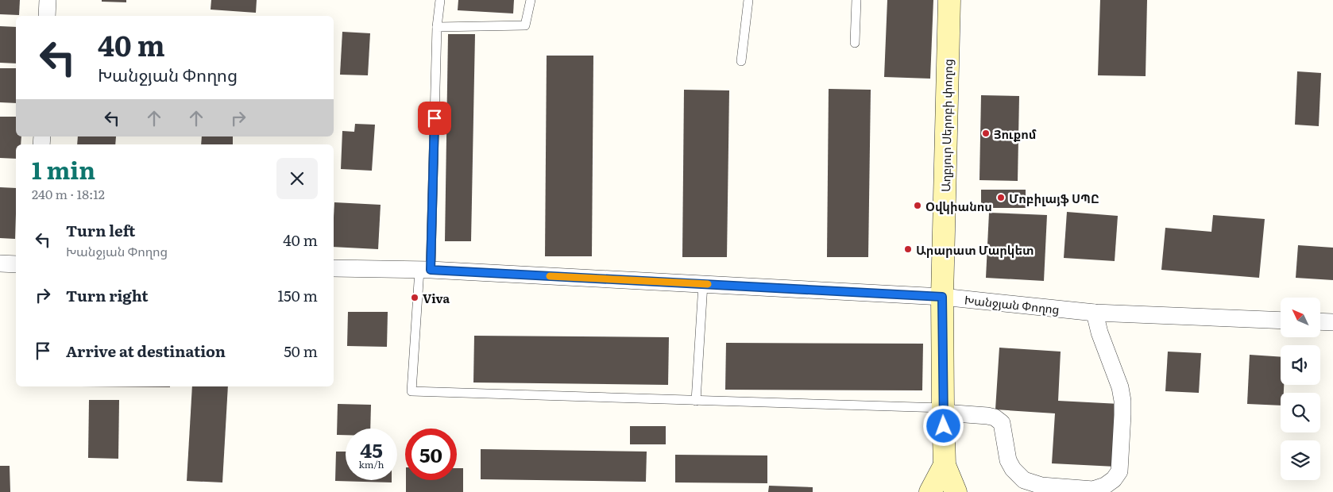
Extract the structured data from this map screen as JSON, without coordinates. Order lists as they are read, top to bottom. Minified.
{"streets":{"main road":["Աղբյուր Սերոբի փողոց"],"street":["Խանջյան Փողոց"]},"crossings":[["Աղբյուր Սերոբի փողոց","Խանջյան Փողոց"]],"places":["Յուքոմ","Մոբիլայֆ ՍՊԸ","Օվկիանոս","Արարատ Մարկետ","Viva"],"north":"top left","page":{"turn":["40 m","Խանջյան Փողոց"],"heading":["1 min","240 m · 18:12"],"list":[{"name":"Turn left","note":"Խանջյան Փողոց","value":"40 m"},{"name":"Turn right","value":"150 m"},{"name":"Arrive at destination","value":"50 m"}],"speed":"45 km/h","limit":"50"}}
